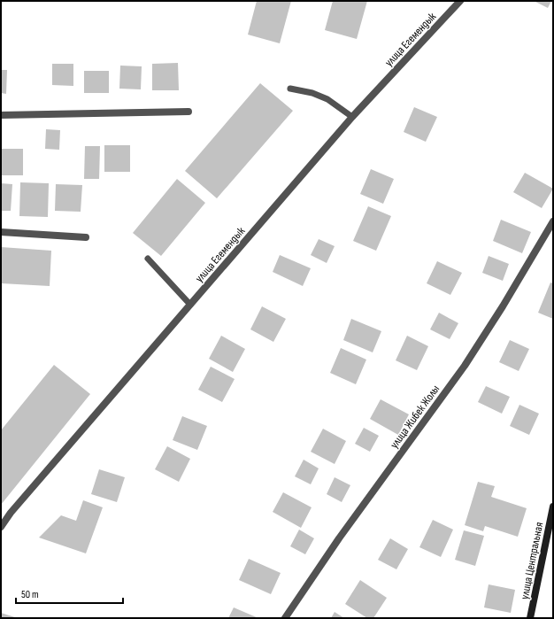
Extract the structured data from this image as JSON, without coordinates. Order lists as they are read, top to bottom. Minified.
{"streets":{"main road":["улица Центральная"],"street":["улица Егемендык","улица Жибек Жолы"]},"scale_bar":"50 m"}
